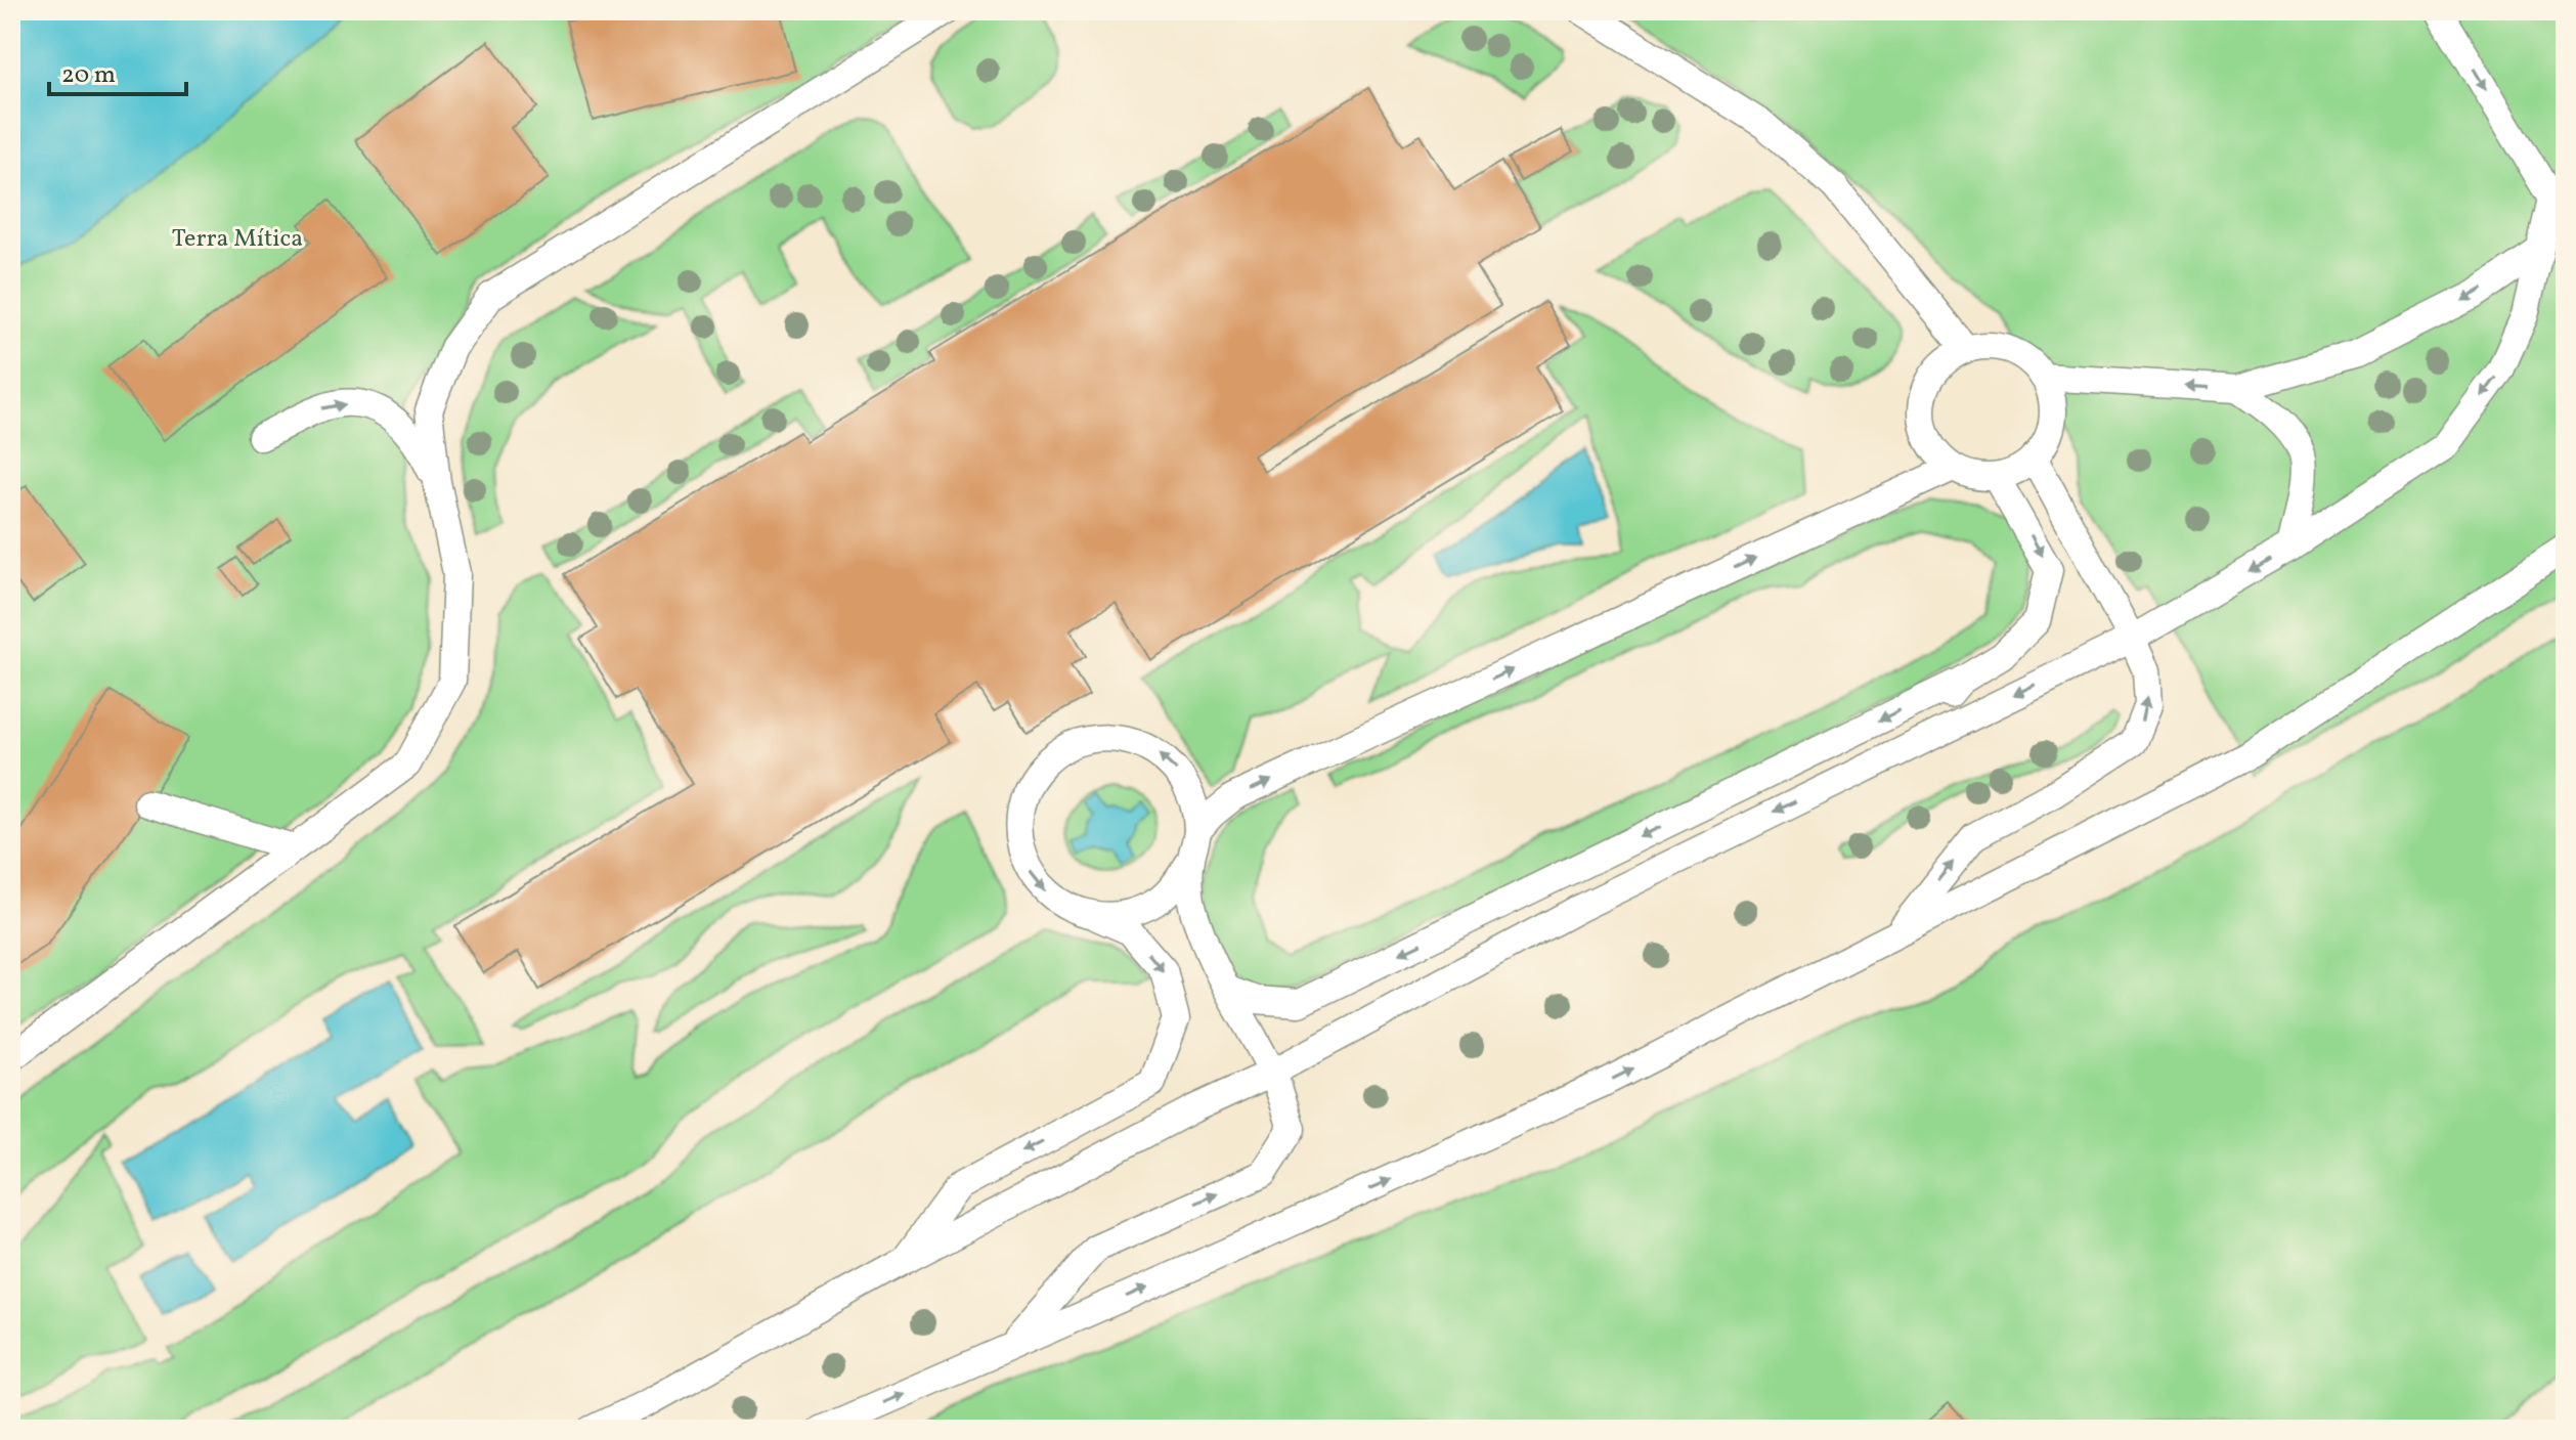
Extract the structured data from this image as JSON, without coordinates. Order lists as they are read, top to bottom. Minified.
{"parks":["Terra Mítica"],"scale_bar":"20 m"}
